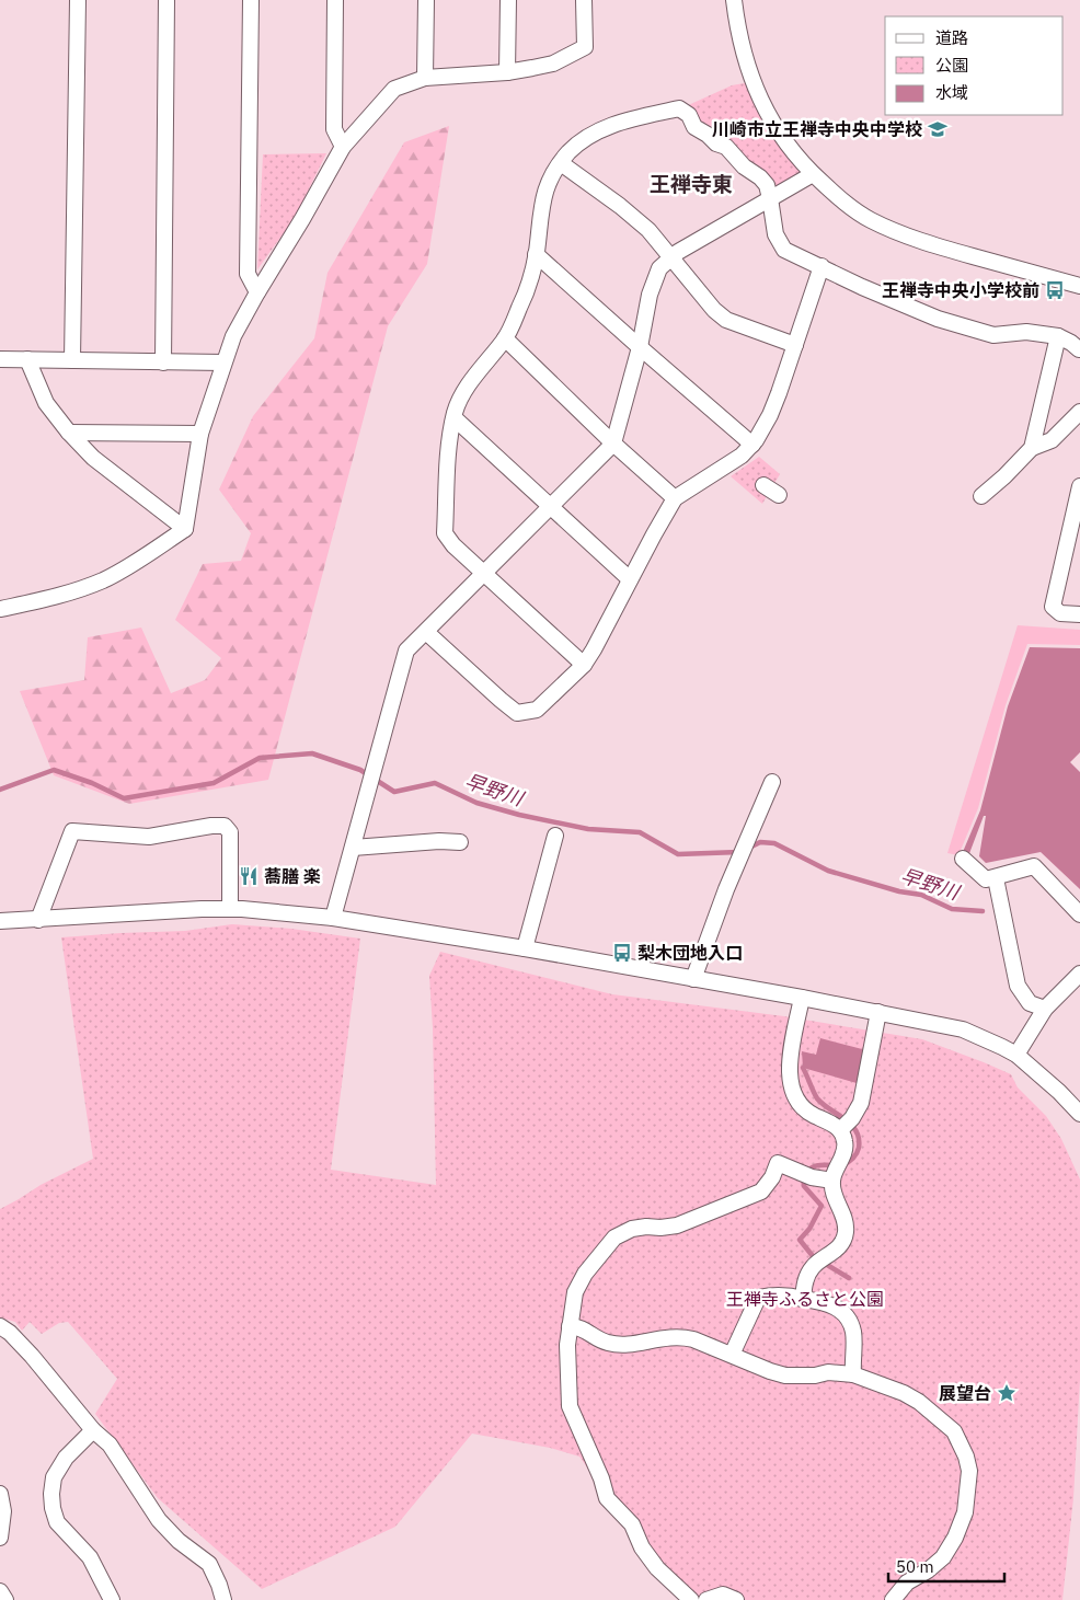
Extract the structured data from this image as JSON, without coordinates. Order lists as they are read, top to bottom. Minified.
{"districts":["王禅寺東"],"water":["早野川"],"parks":["王禅寺ふるさと公園"],"places":{"school or university":["川崎市立王禅寺中央中学校"],"bus stop":["王禅寺中央小学校前","梨木団地入口"],"restaurant":["蕎膳 楽"],"place":["展望台"]},"legend":["道路","公園","水域"],"scale_bar":"50 m"}
